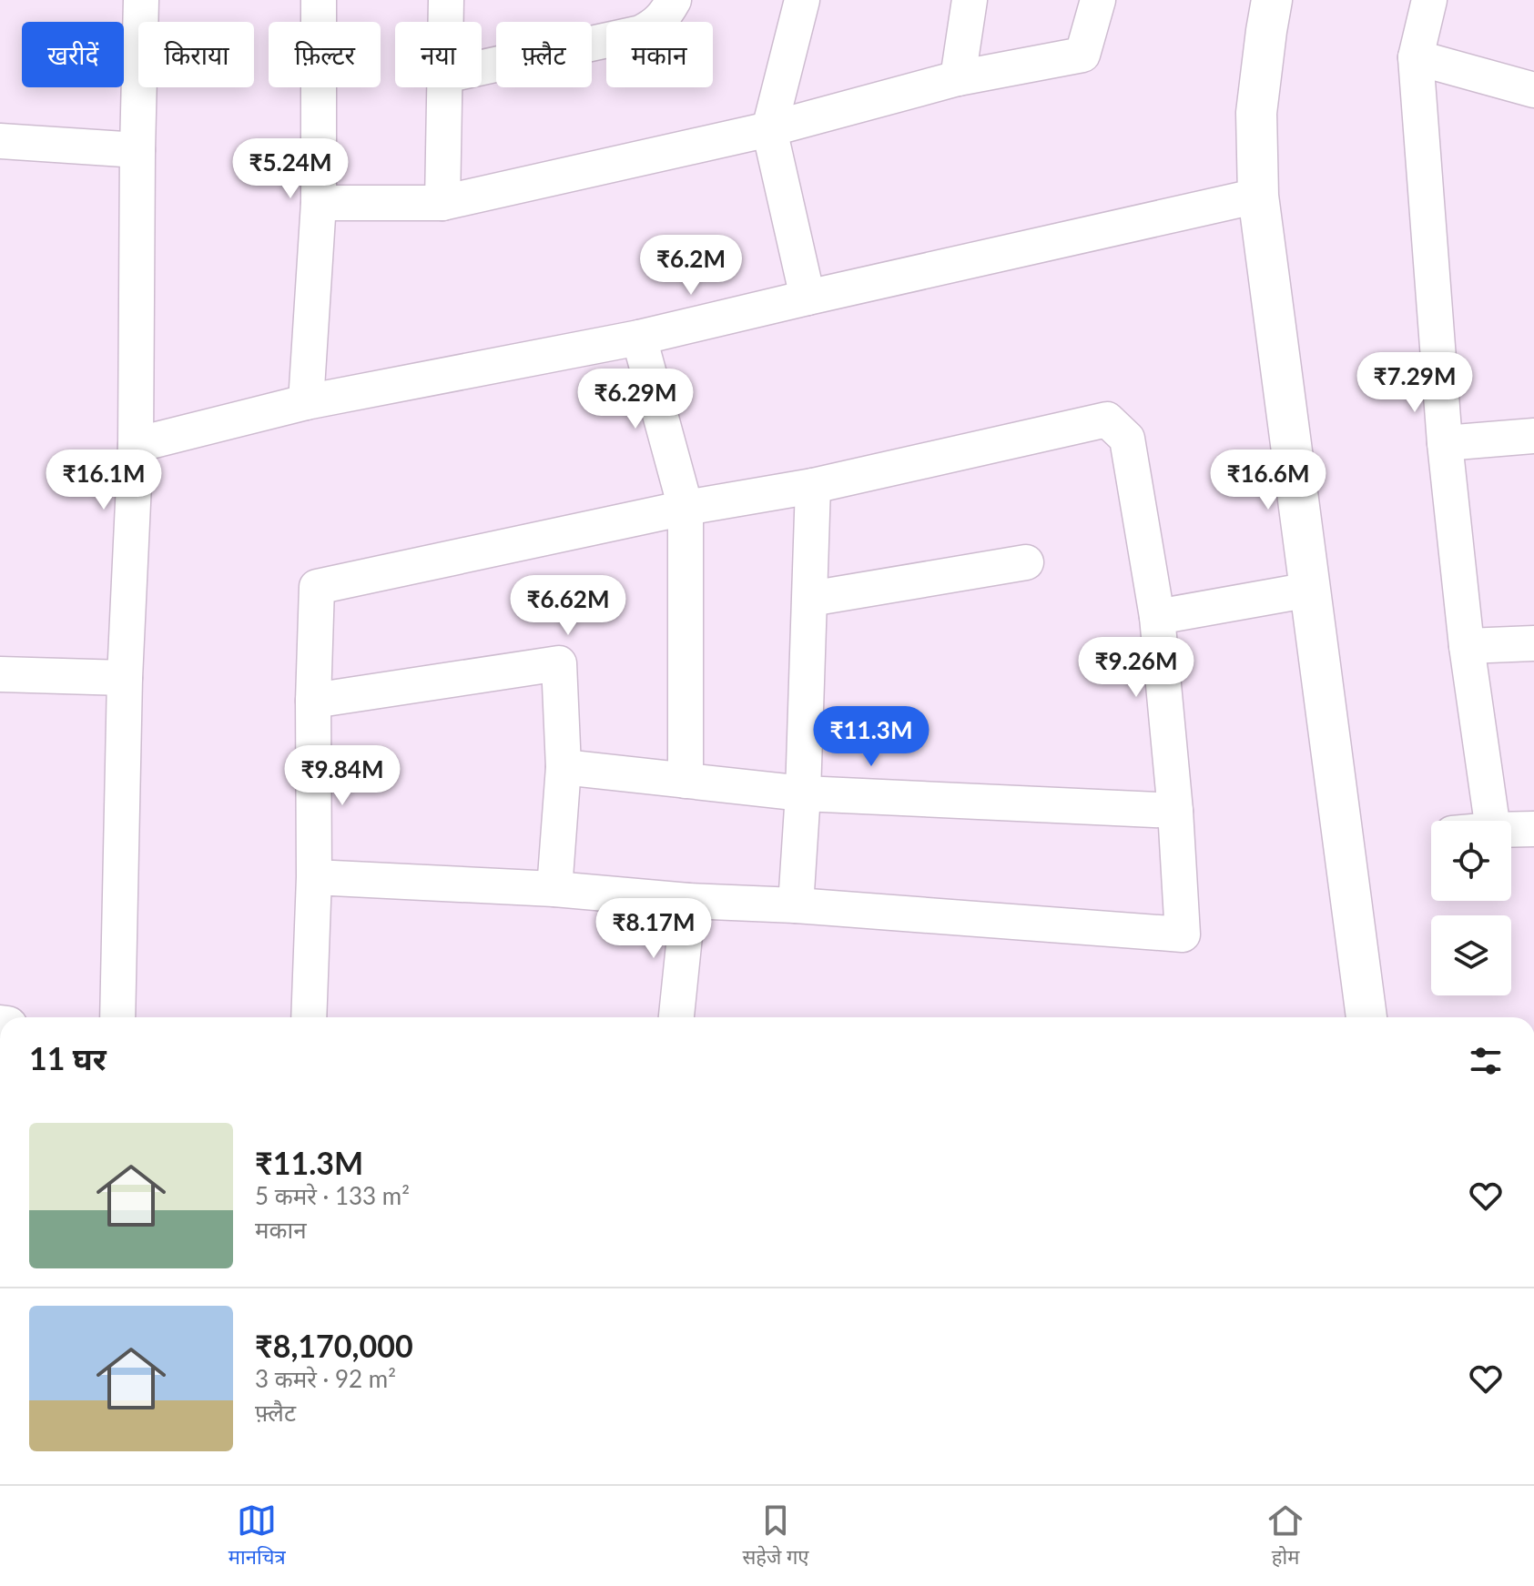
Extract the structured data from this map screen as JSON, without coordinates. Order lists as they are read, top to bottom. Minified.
{"page":{"chip":["खरीदें","किराया","फ़िल्टर","नया","फ़्लैट","मकान"],"price":["₹5.24M","₹6.2M","₹7.29M","₹6.29M","₹16.1M","₹16.6M","₹6.62M","₹9.26M","₹11.3M","₹9.84M","₹8.17M"],"heading":"11 घर","list":[{"name":"₹11.3M","note":"5 कमरे · 133 m² · मकान"},{"name":"₹8,170,000","note":"3 कमरे · 92 m² · फ़्लैट"}],"tabs":["मानचित्र","सहेजे गए","होम"]}}
